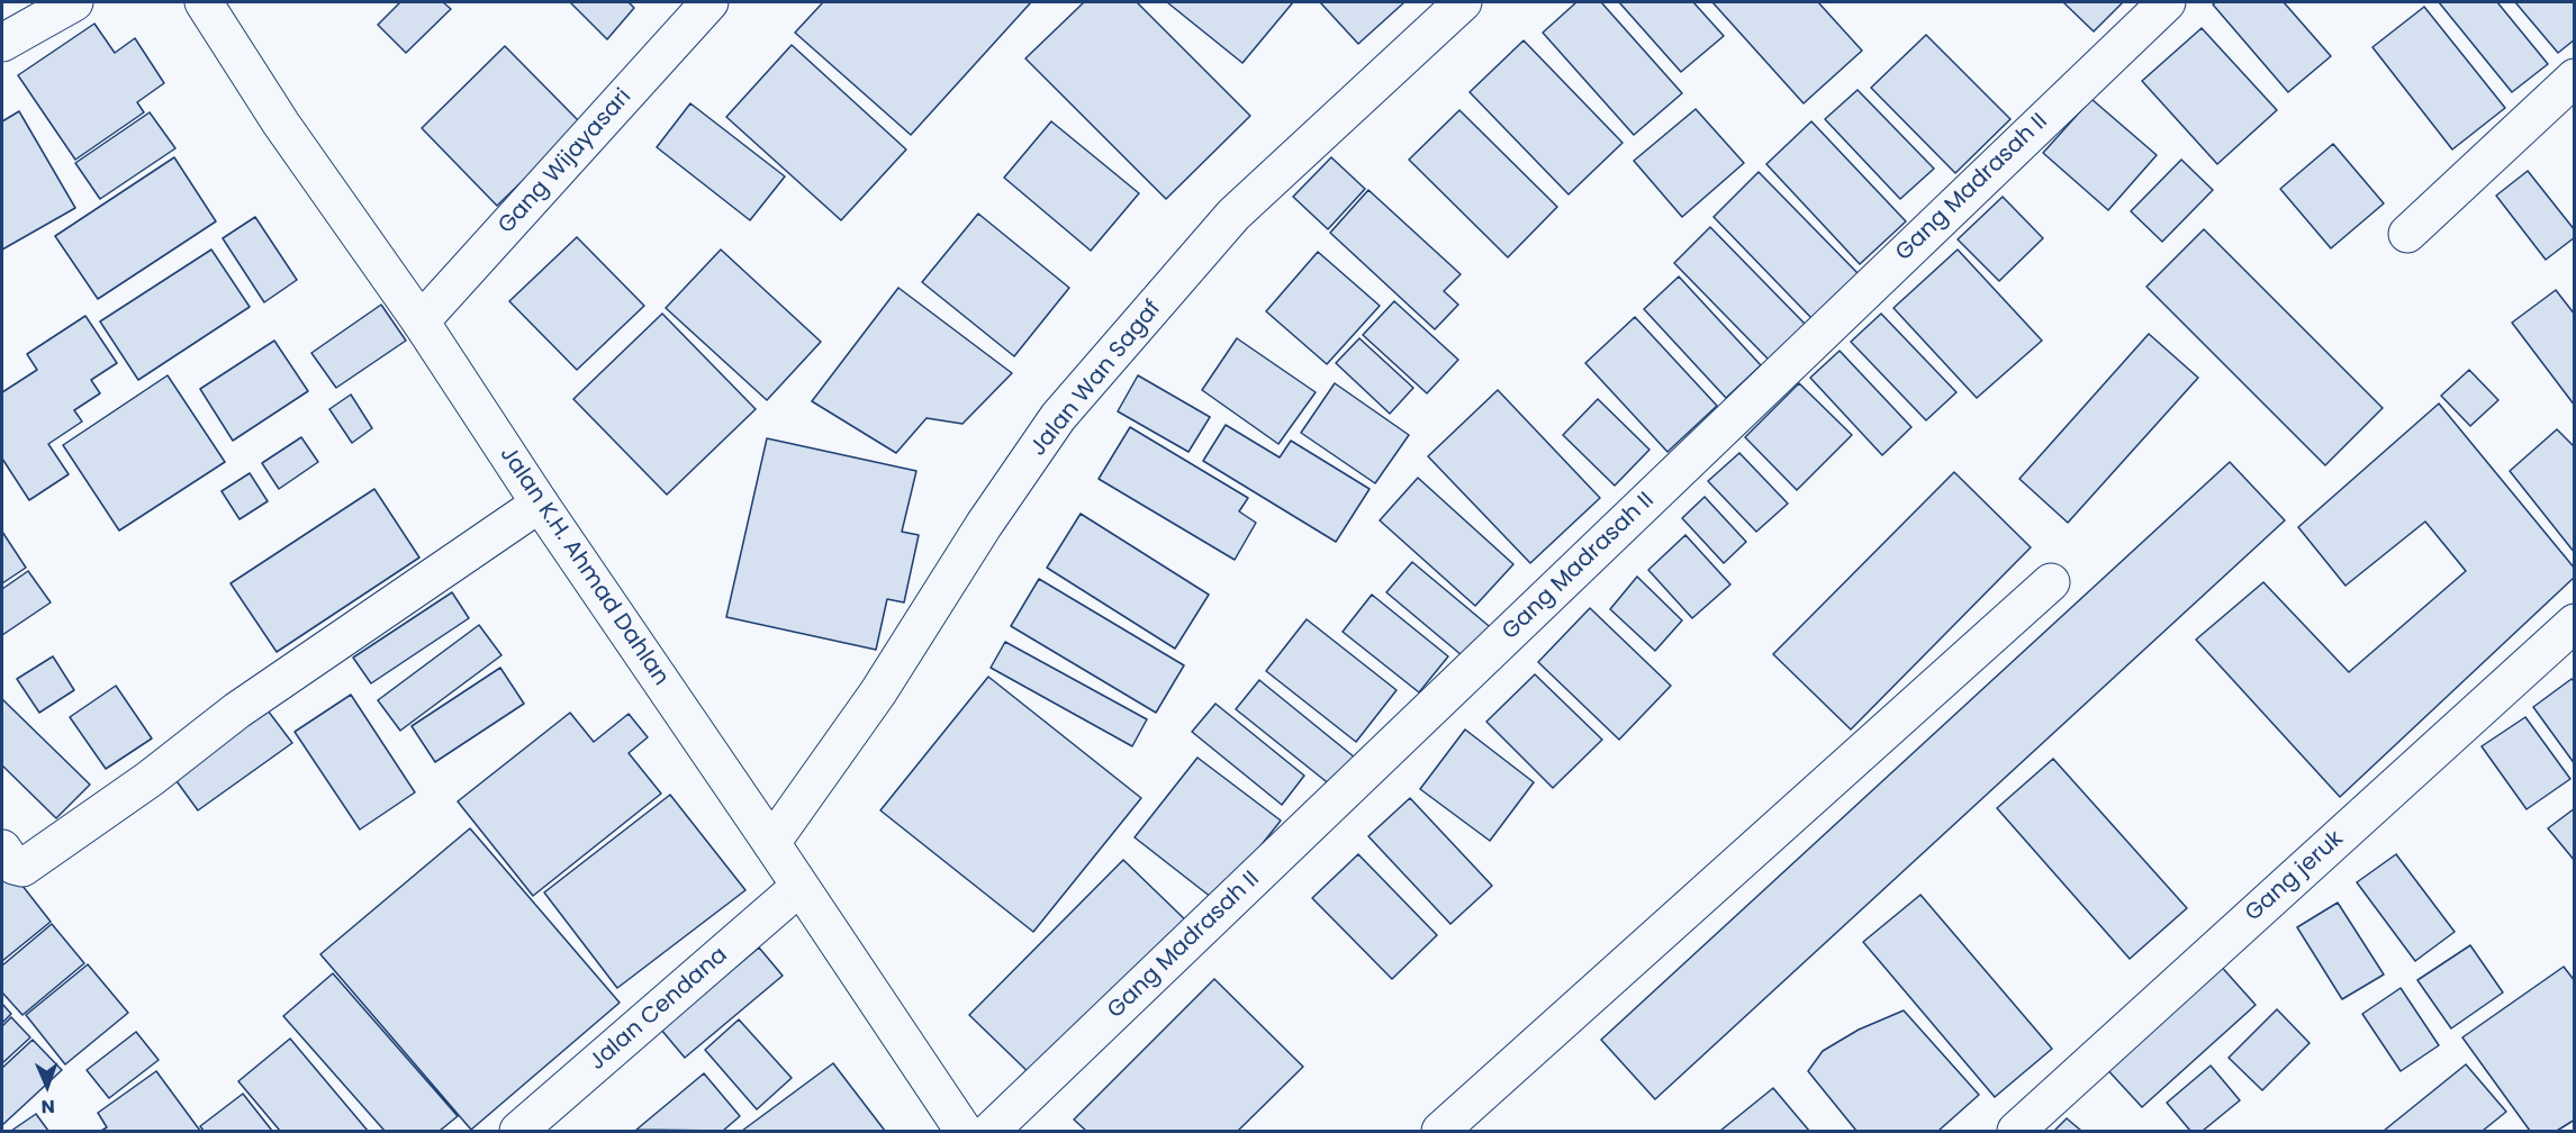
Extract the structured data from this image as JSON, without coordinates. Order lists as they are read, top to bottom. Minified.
{"streets":{"street":["Gang Wijayasari","Gang Madrasah II","Jalan Wan Sagaf","Jalan K.H. Ahmad Dahlan","Gang jeruk","Jalan Cendana"]},"crossings":[["Gang Wijayasari","Jalan K.H. Ahmad Dahlan"],["Jalan Wan Sagaf","Jalan K.H. Ahmad Dahlan"],["Jalan K.H. Ahmad Dahlan","Jalan Cendana"]],"north":"bottom"}
